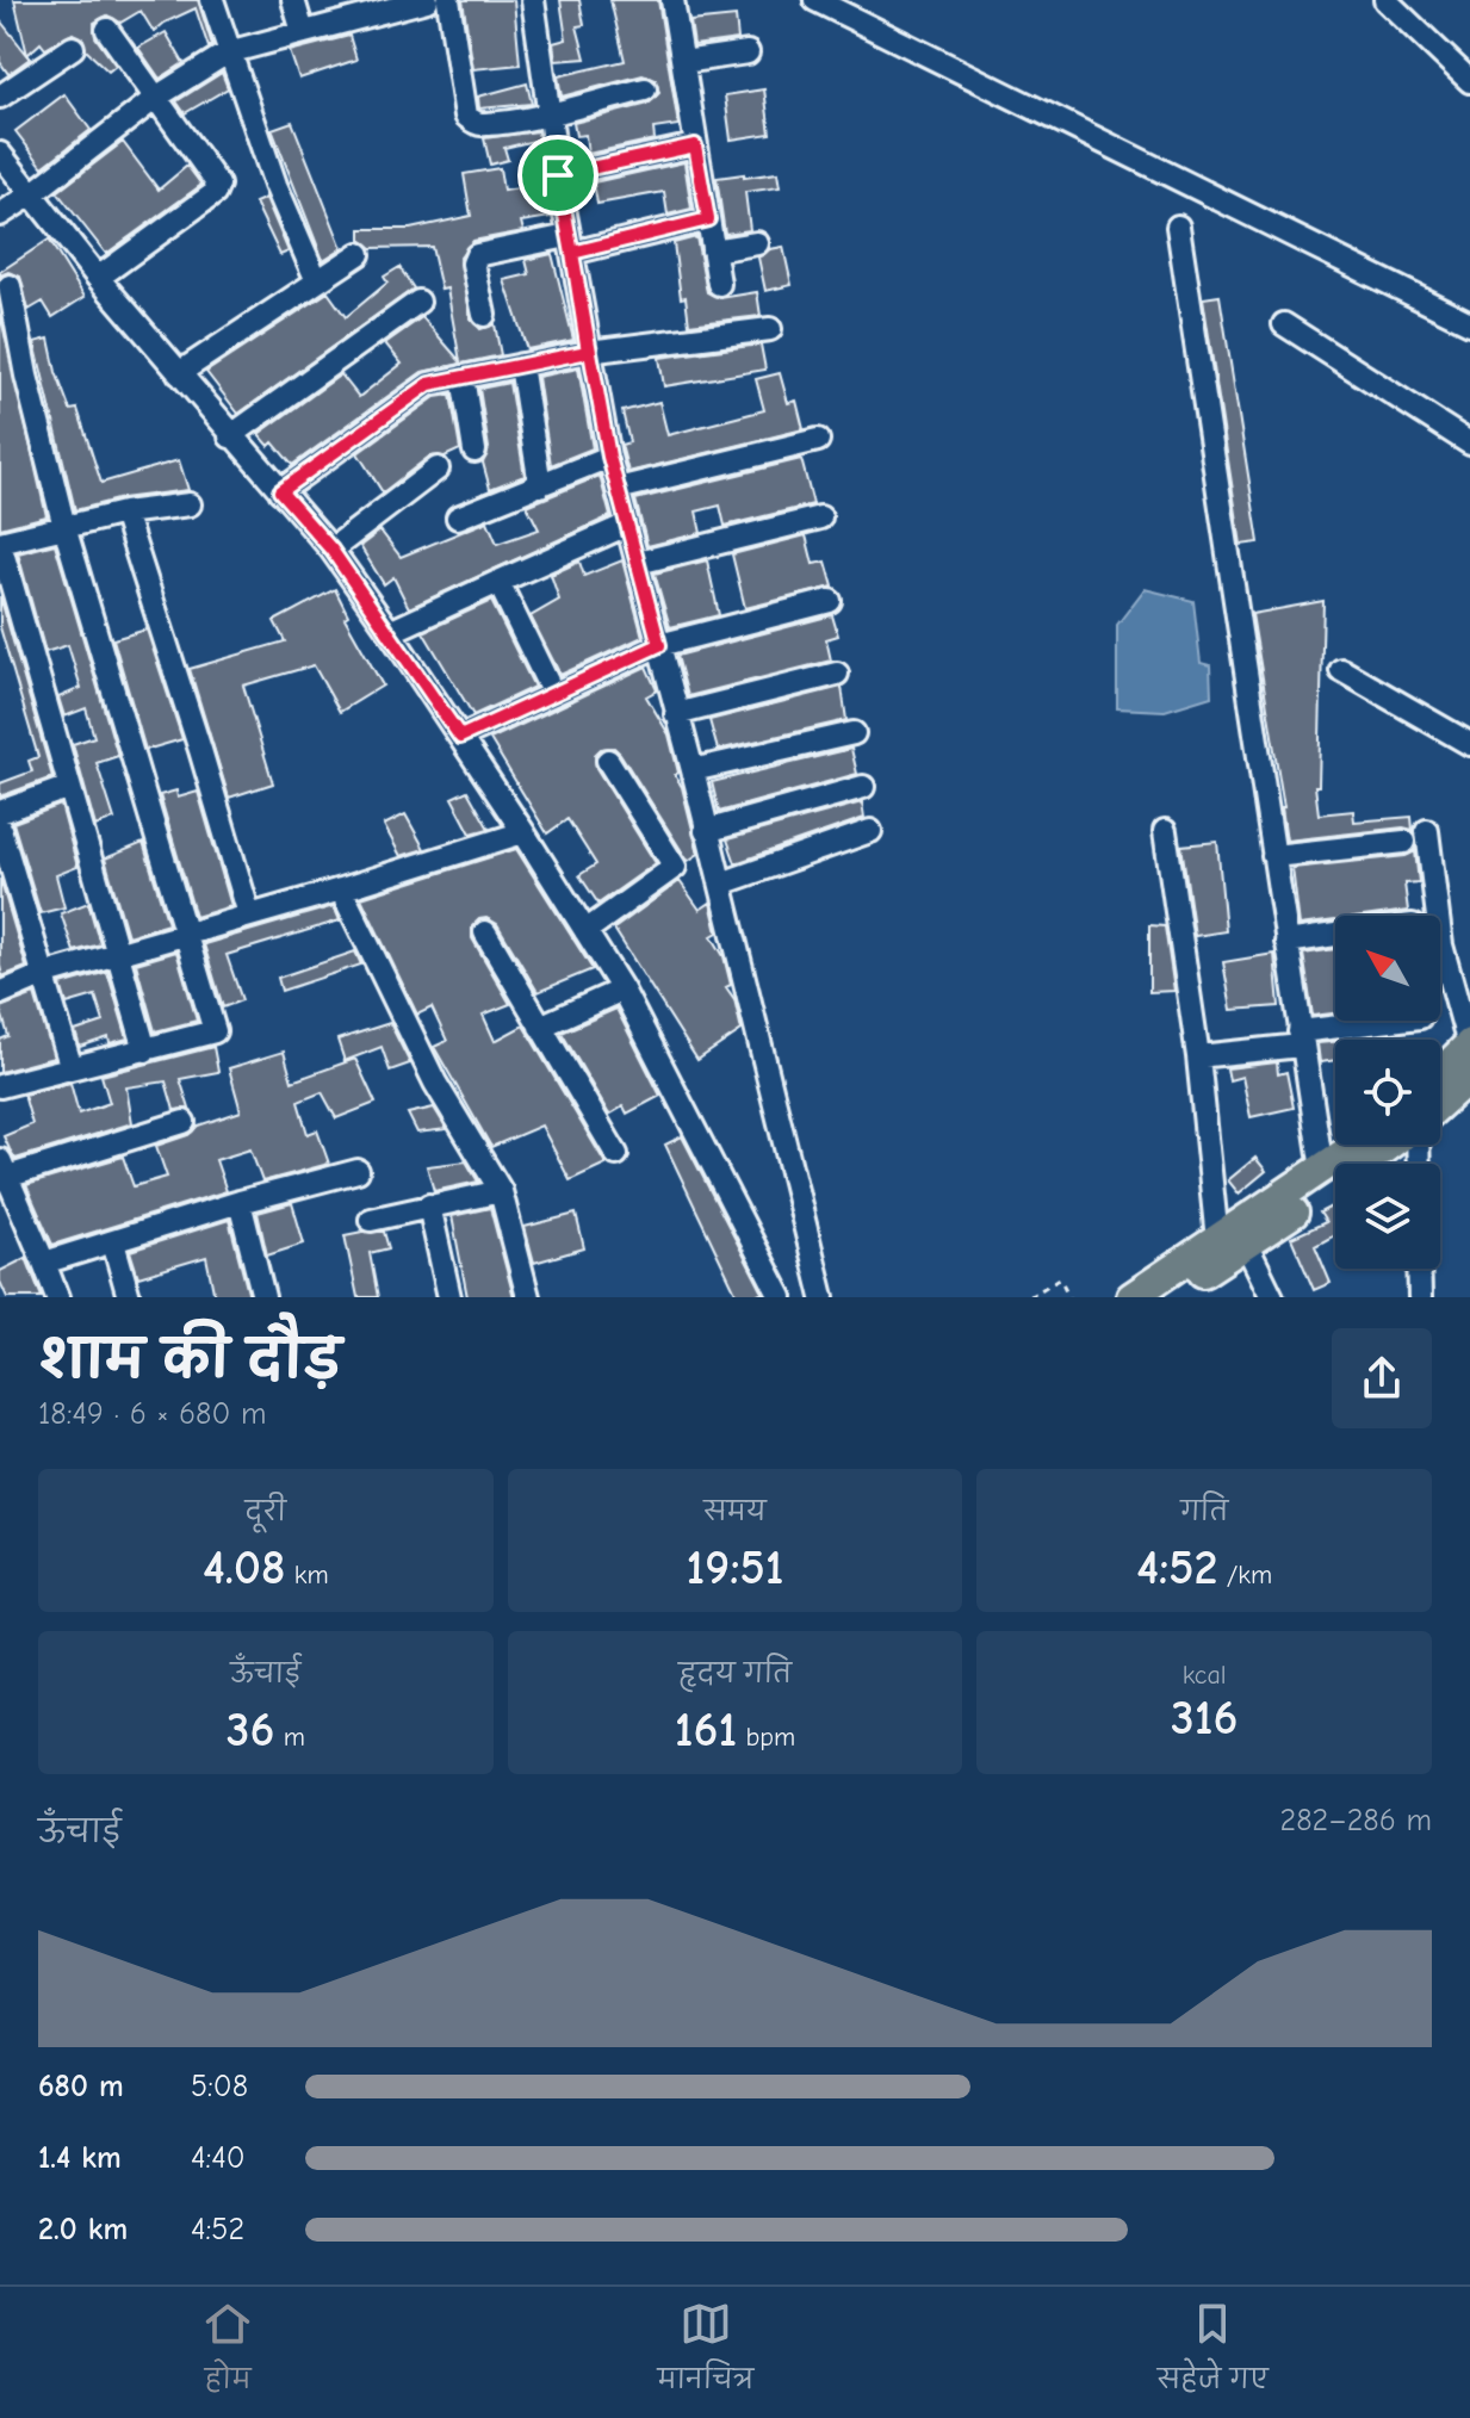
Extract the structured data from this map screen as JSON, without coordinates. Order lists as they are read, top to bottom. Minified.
{"north":"top left","page":{"heading":["शाम की दौड़","18:49 · 6 × 680 m"],"stats":[["दूरी","4.08 km"],["समय","19:51"],["गति","4:52 /km"],["ऊँचाई","36 m"],["हृदय गति","161 bpm"],["kcal","316"]],"chart":["ऊँचाई","282–286 m"],"list":[{"name":"680 m","note":"5:08"},{"name":"1.4 km","note":"4:40"},{"name":"2.0 km","note":"4:52"}],"tabs":["होम","मानचित्र","सहेजे गए"]}}
